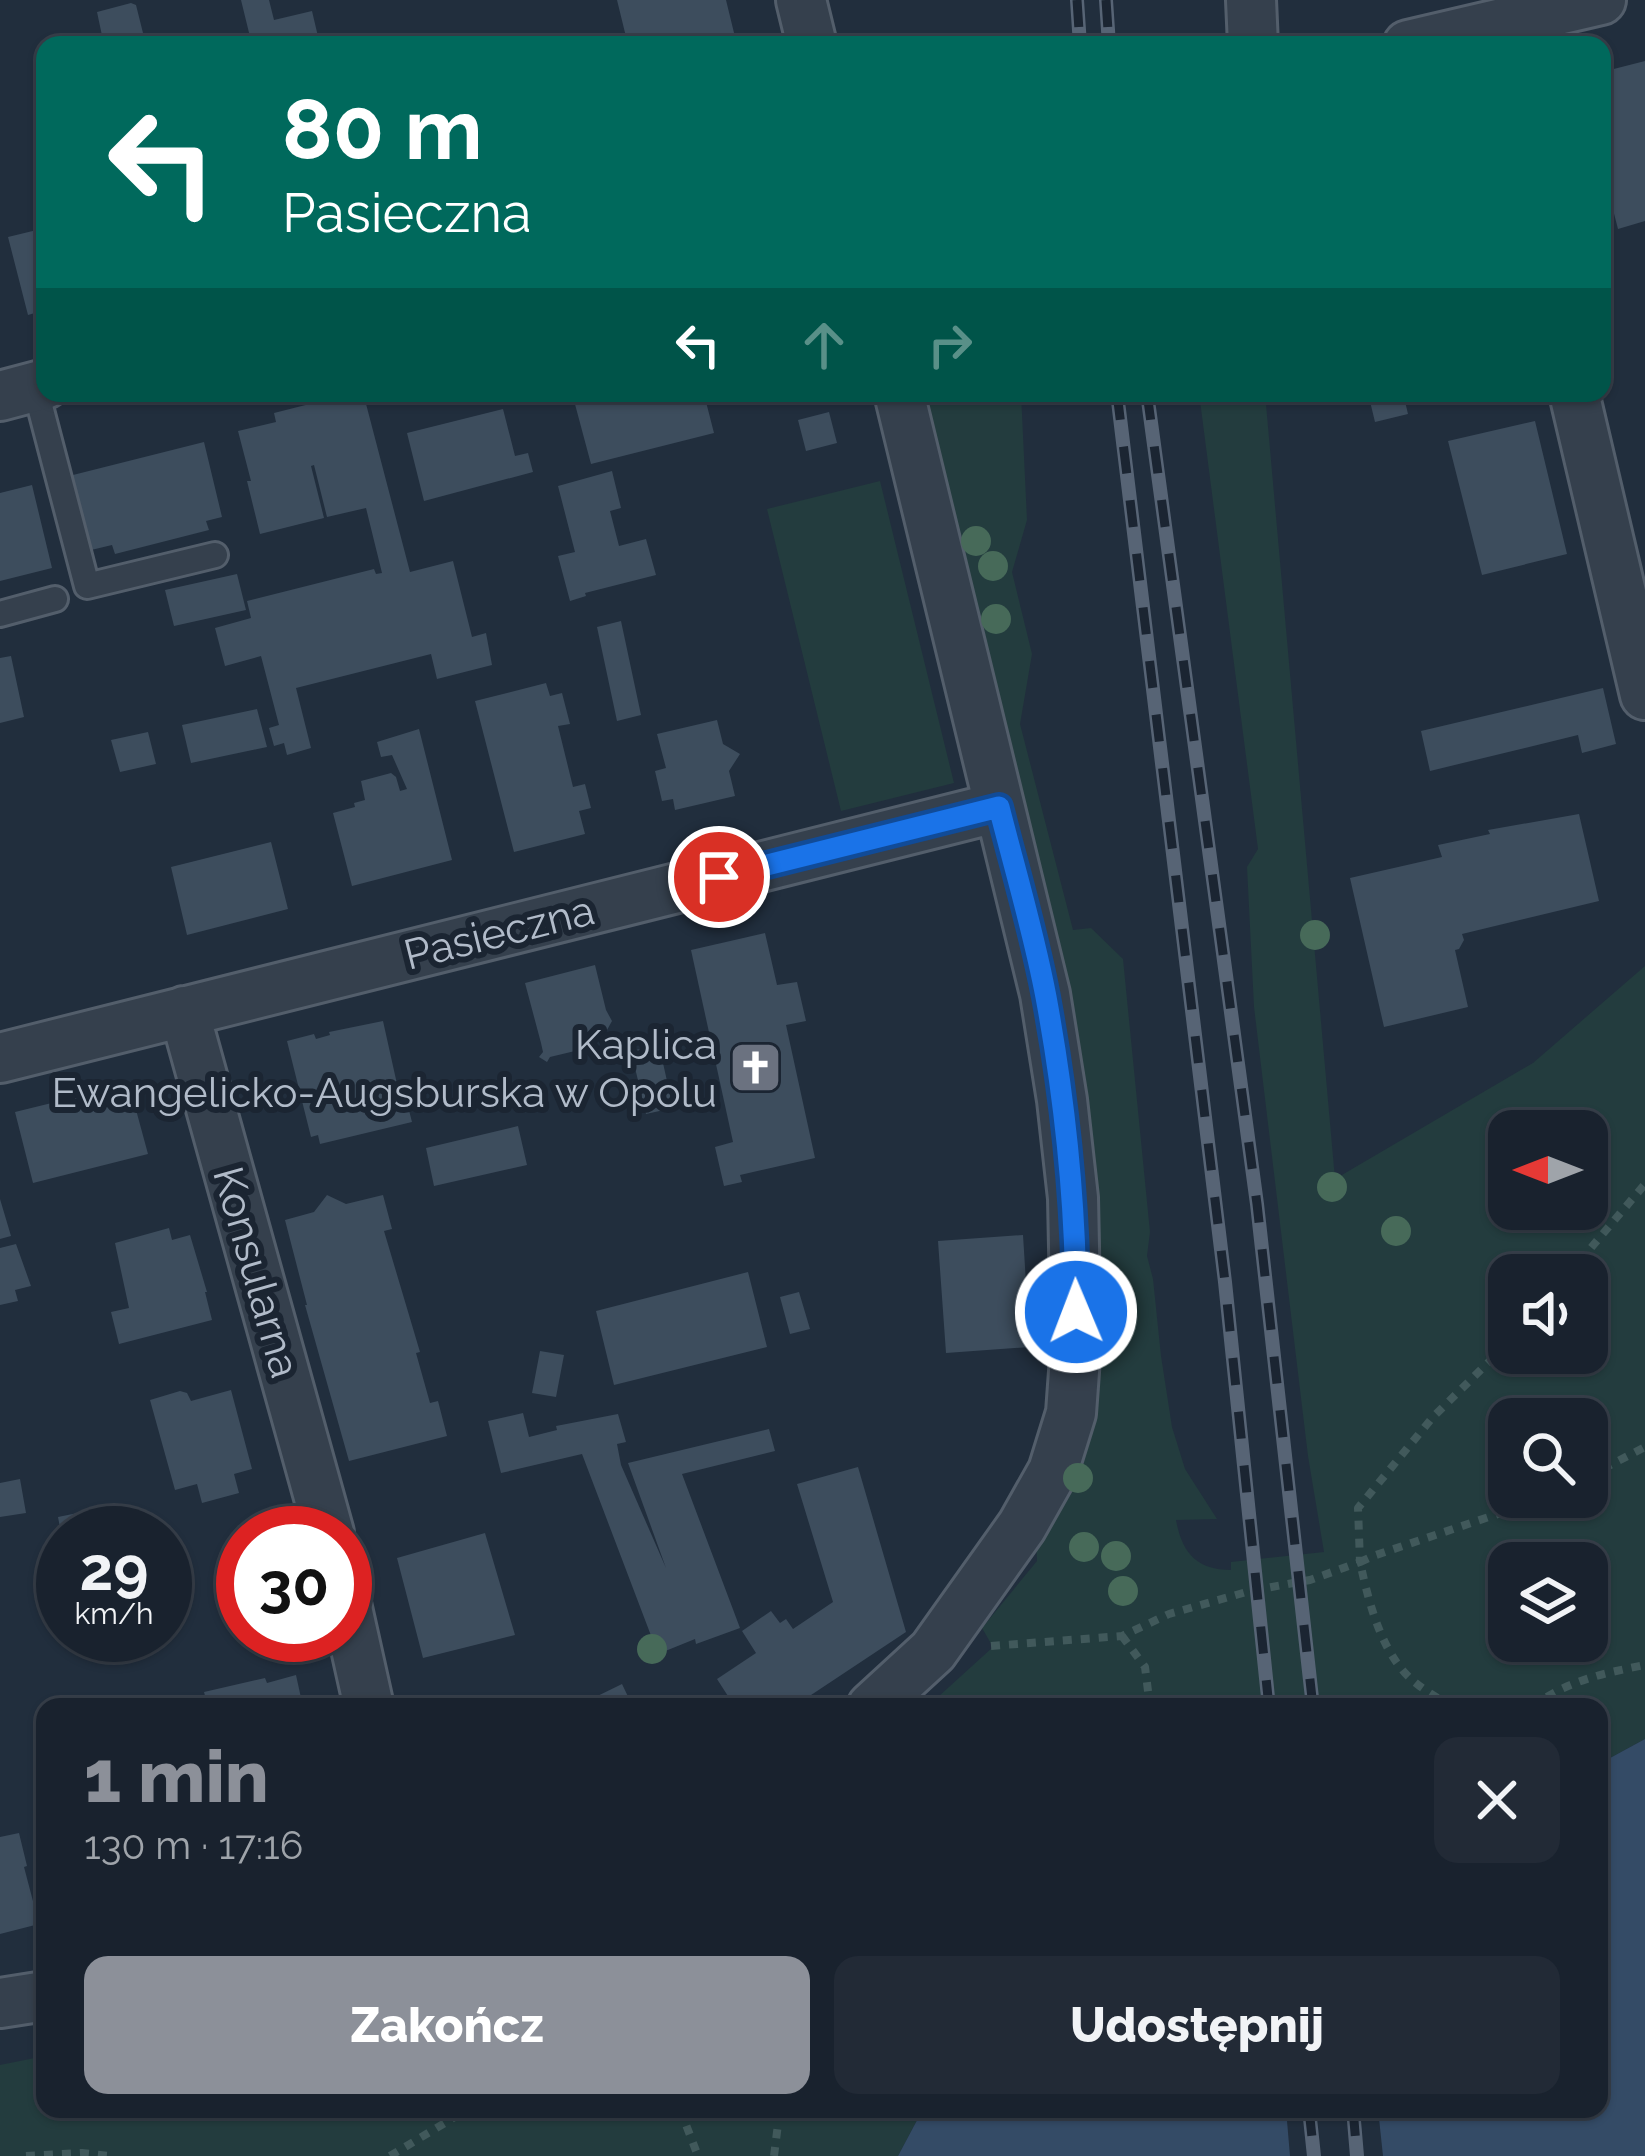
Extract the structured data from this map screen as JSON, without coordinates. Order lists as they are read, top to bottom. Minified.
{"streets":{"street":["Pasieczna","Konsularna"]},"crossings":[["Pasieczna","Konsularna"]],"places":{"church":["Kaplica Ewangelicko-Augsburska w Opolu"]},"north":"left","page":{"turn":["80 m","Pasieczna"],"speed":"29 km/h","limit":"30","heading":["1 min","130 m · 17:16"],"buttons":["Zakończ","Udostępnij"]}}
